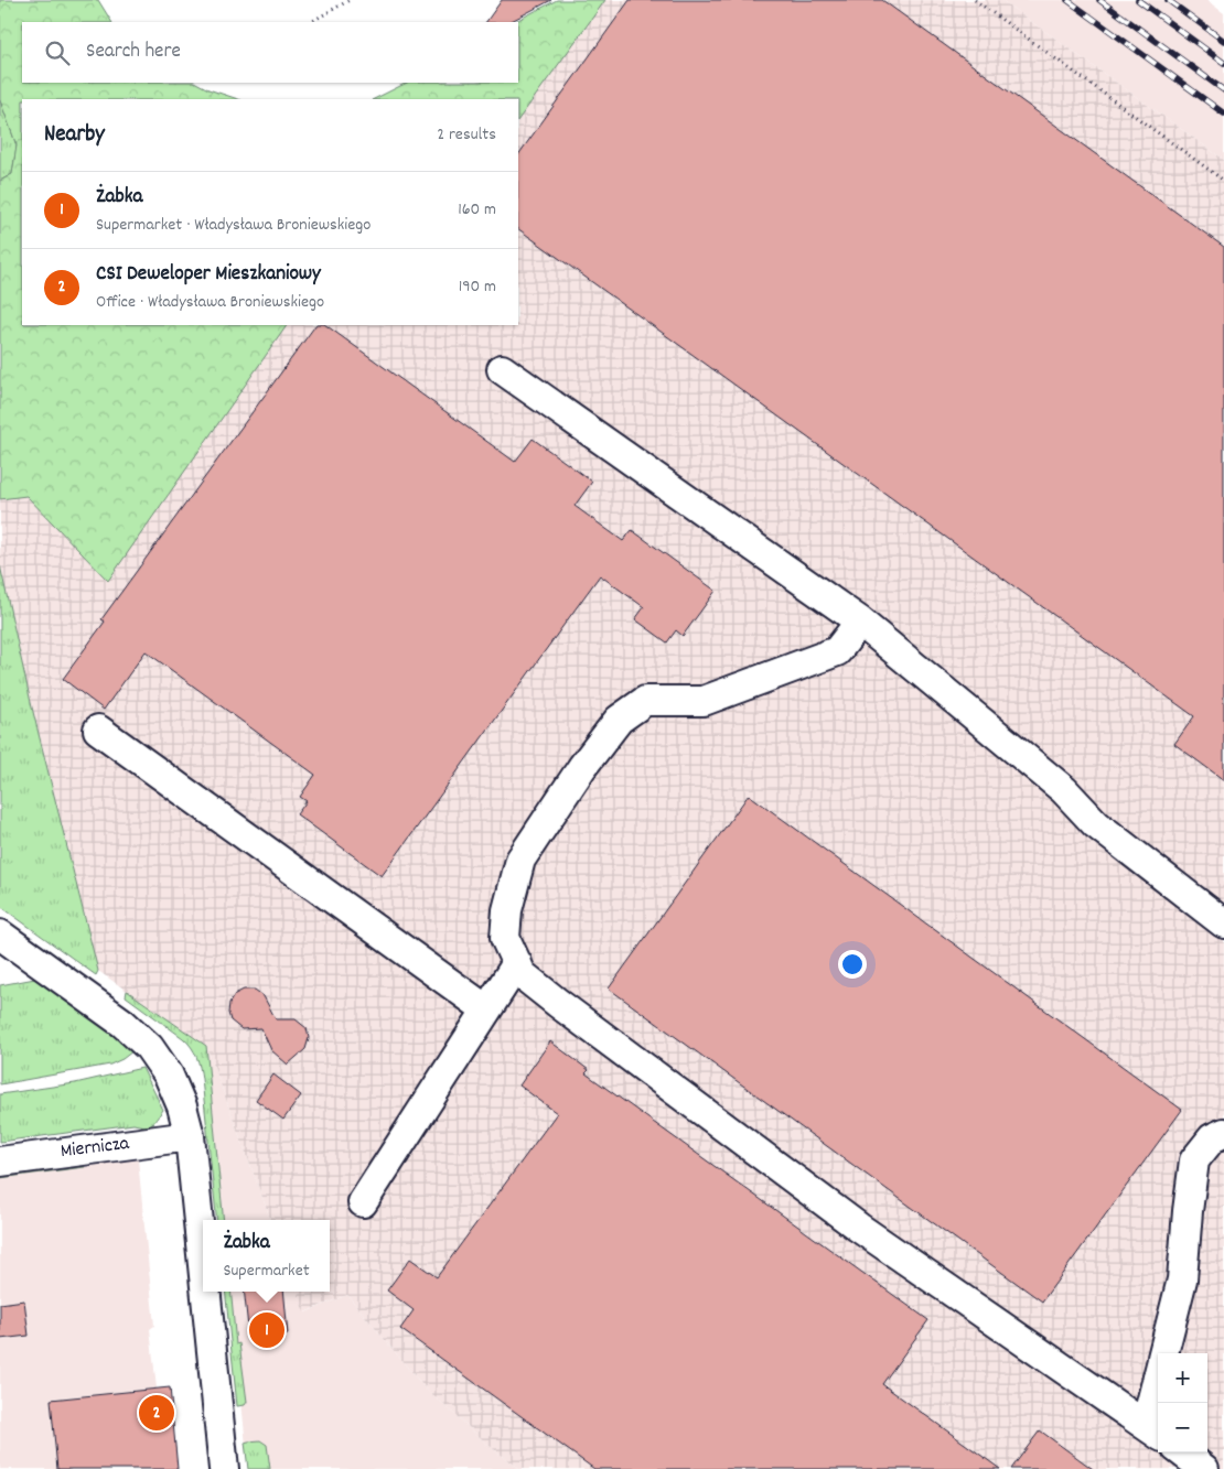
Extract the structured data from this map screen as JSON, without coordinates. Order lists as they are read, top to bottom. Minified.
{"streets":{"street":["Miernicza"]},"page":{"search":"Search here","heading":["Nearby","2 results"],"list":[{"mark":"1","name":"Żabka","note":"Supermarket · Władysława Broniewskiego","value":"160 m"},{"mark":"2","name":"CSI Deweloper Mieszkaniowy","note":"Office · Władysława Broniewskiego","value":"190 m"}],"popup":["Żabka","Supermarket"],"pins":["1","2"],"map_buttons":["+","−"]}}
